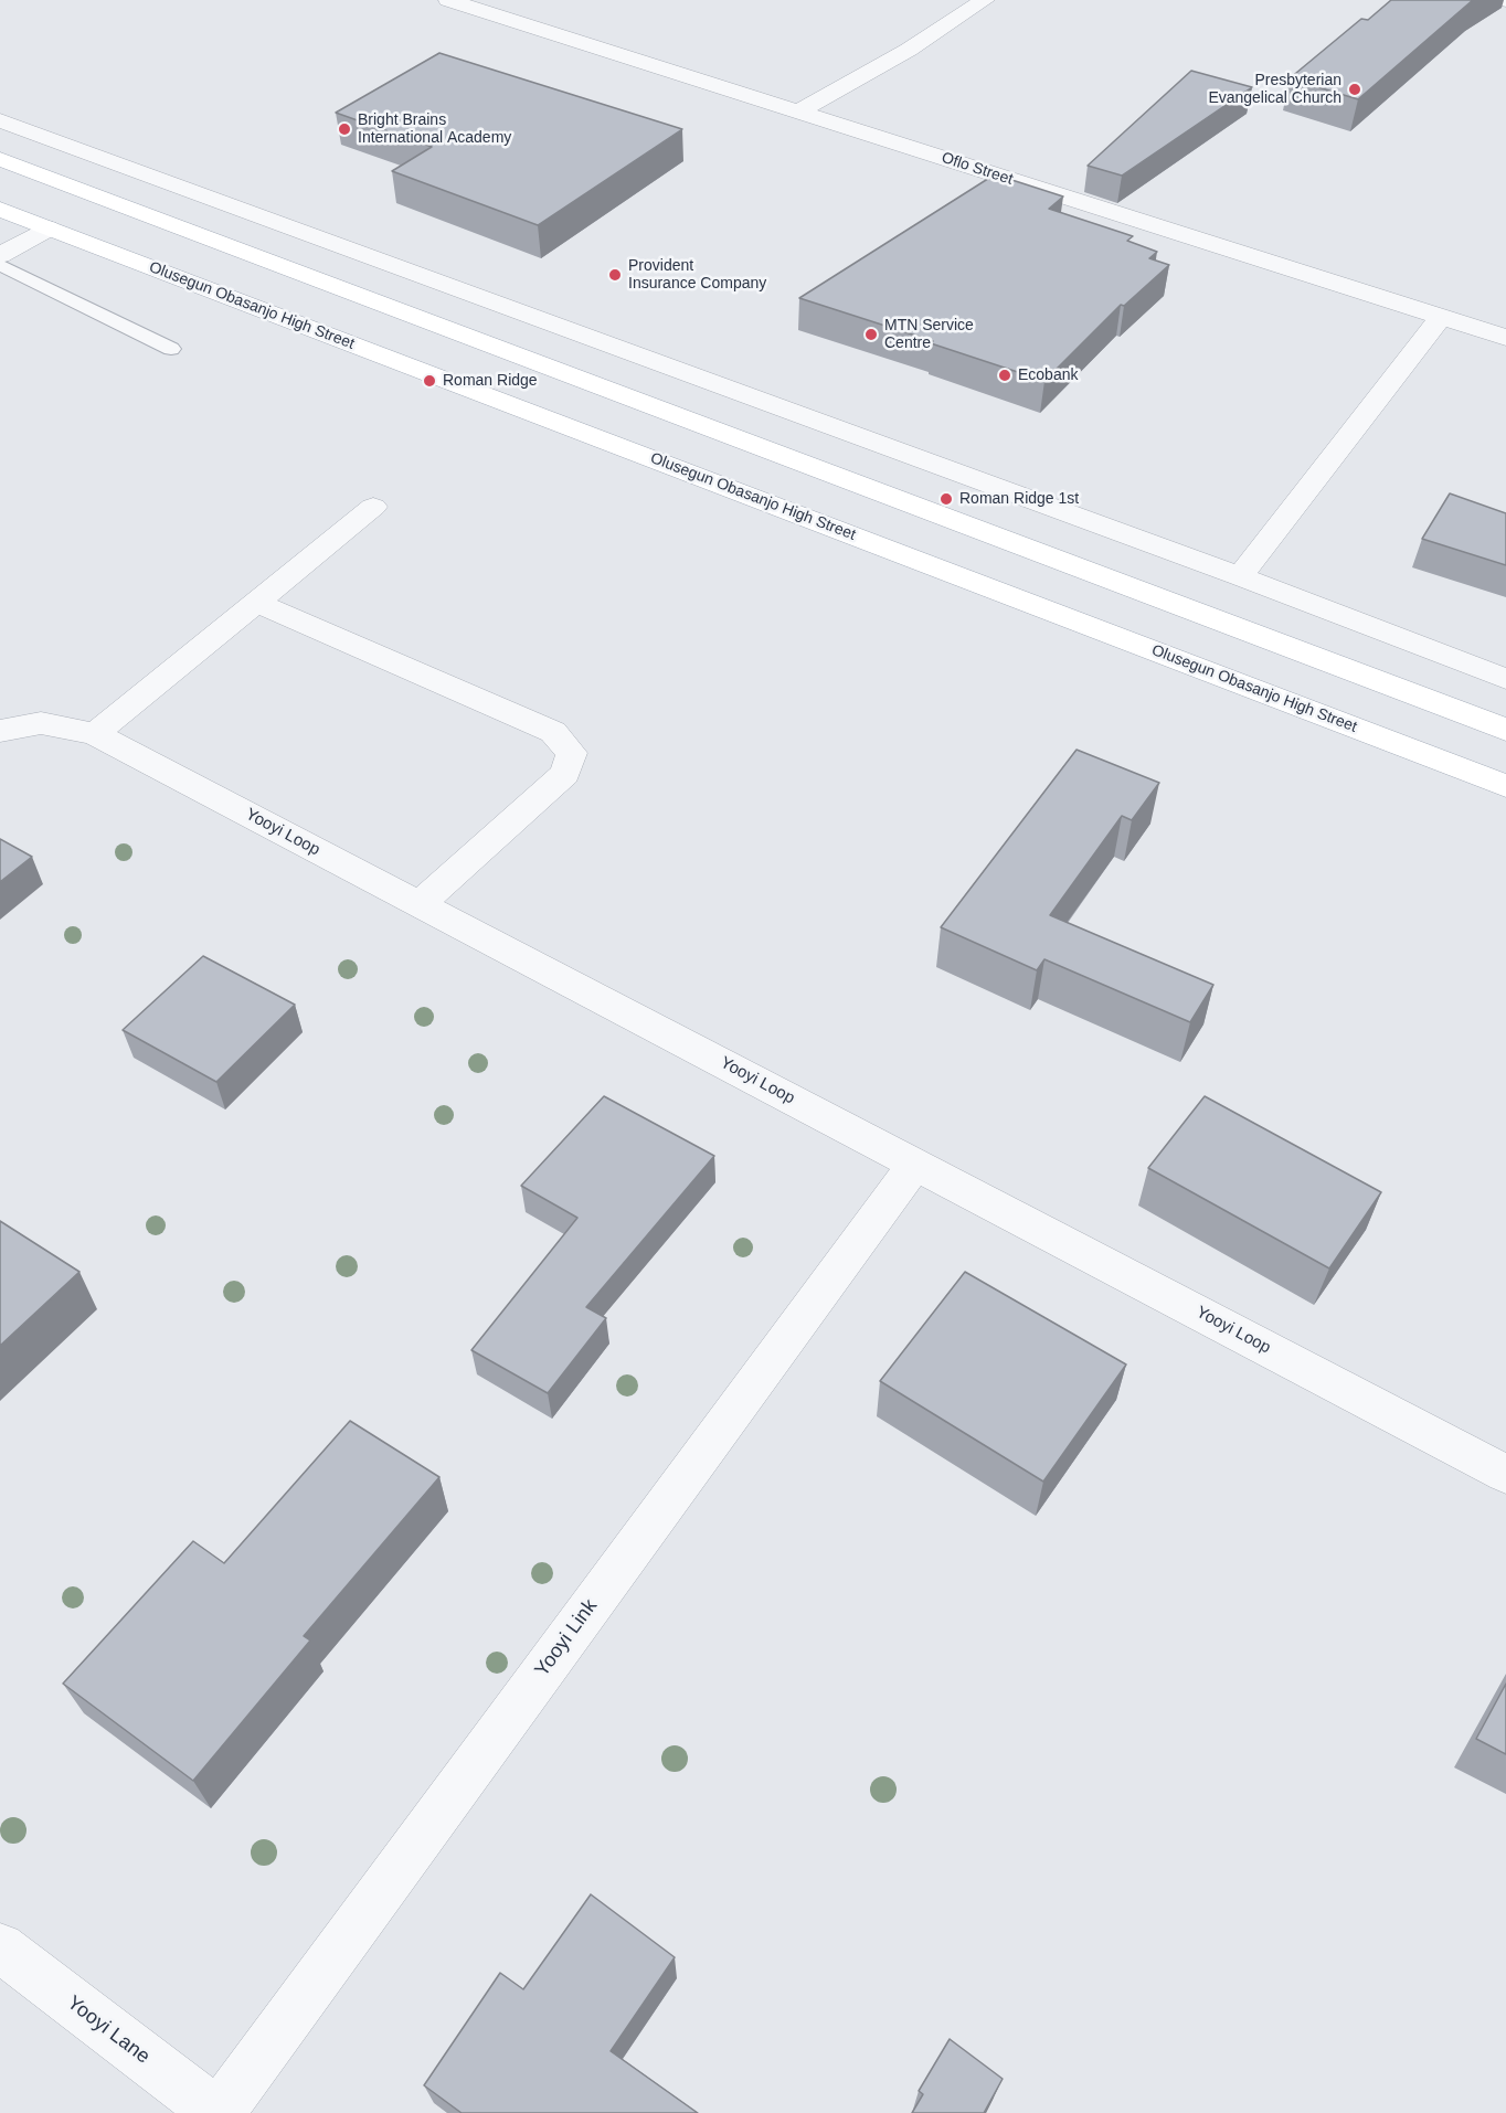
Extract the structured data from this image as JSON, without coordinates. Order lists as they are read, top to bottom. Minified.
{"streets":{"main road":["Olusegun Obasanjo High Street"],"street":["Oflo Street","Yooyi Loop","Yooyi Link","Yooyi Lane"]},"crossings":[["Yooyi Loop","Yooyi Link"],["Yooyi Link","Yooyi Lane"]],"places":["Presbyterian Evangelical Church","Bright Brains International Academy","Provident Insurance Company","MTN Service Centre","Ecobank","Roman Ridge","Roman Ridge 1st"]}
